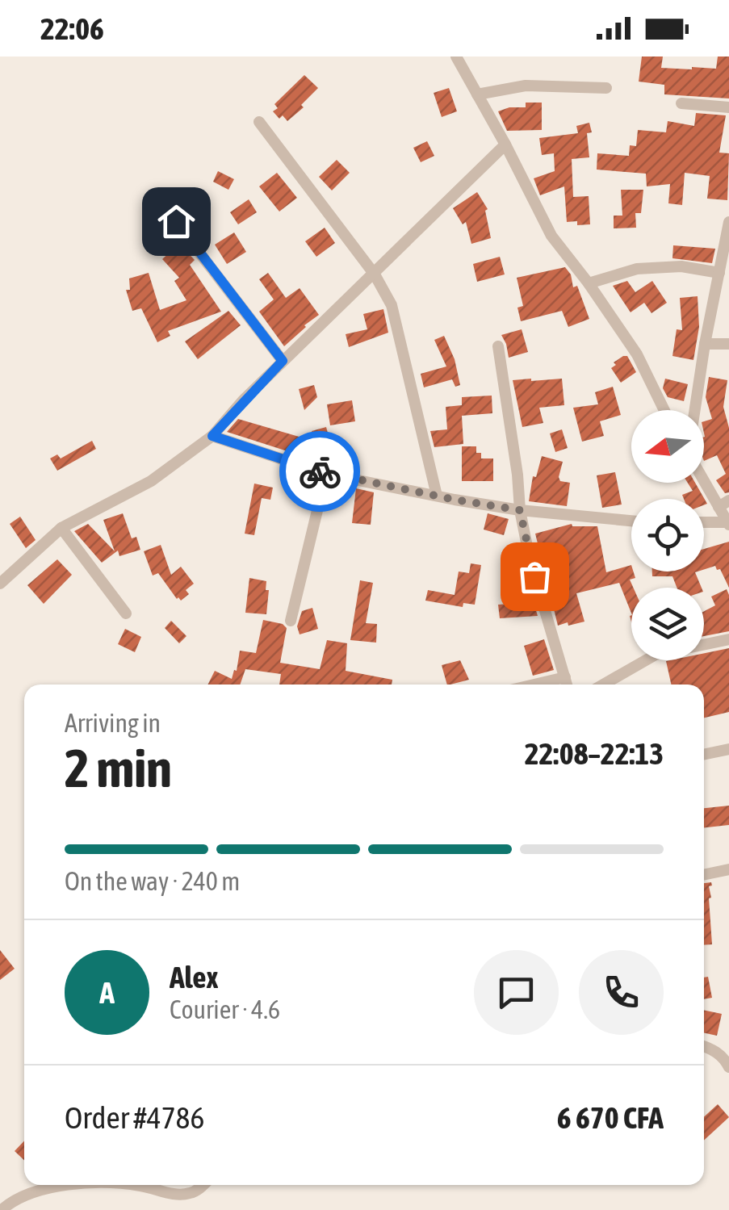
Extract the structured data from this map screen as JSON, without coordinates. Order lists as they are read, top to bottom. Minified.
{"north":"left","page":{"status":"22:06","heading":["2 min","Arriving in","22:08–22:13"],"panel":["Alex","Courier · 4.6","Order #4786","6 670 CFA"],"bar":"On the way · 240 m","round":"A"}}
